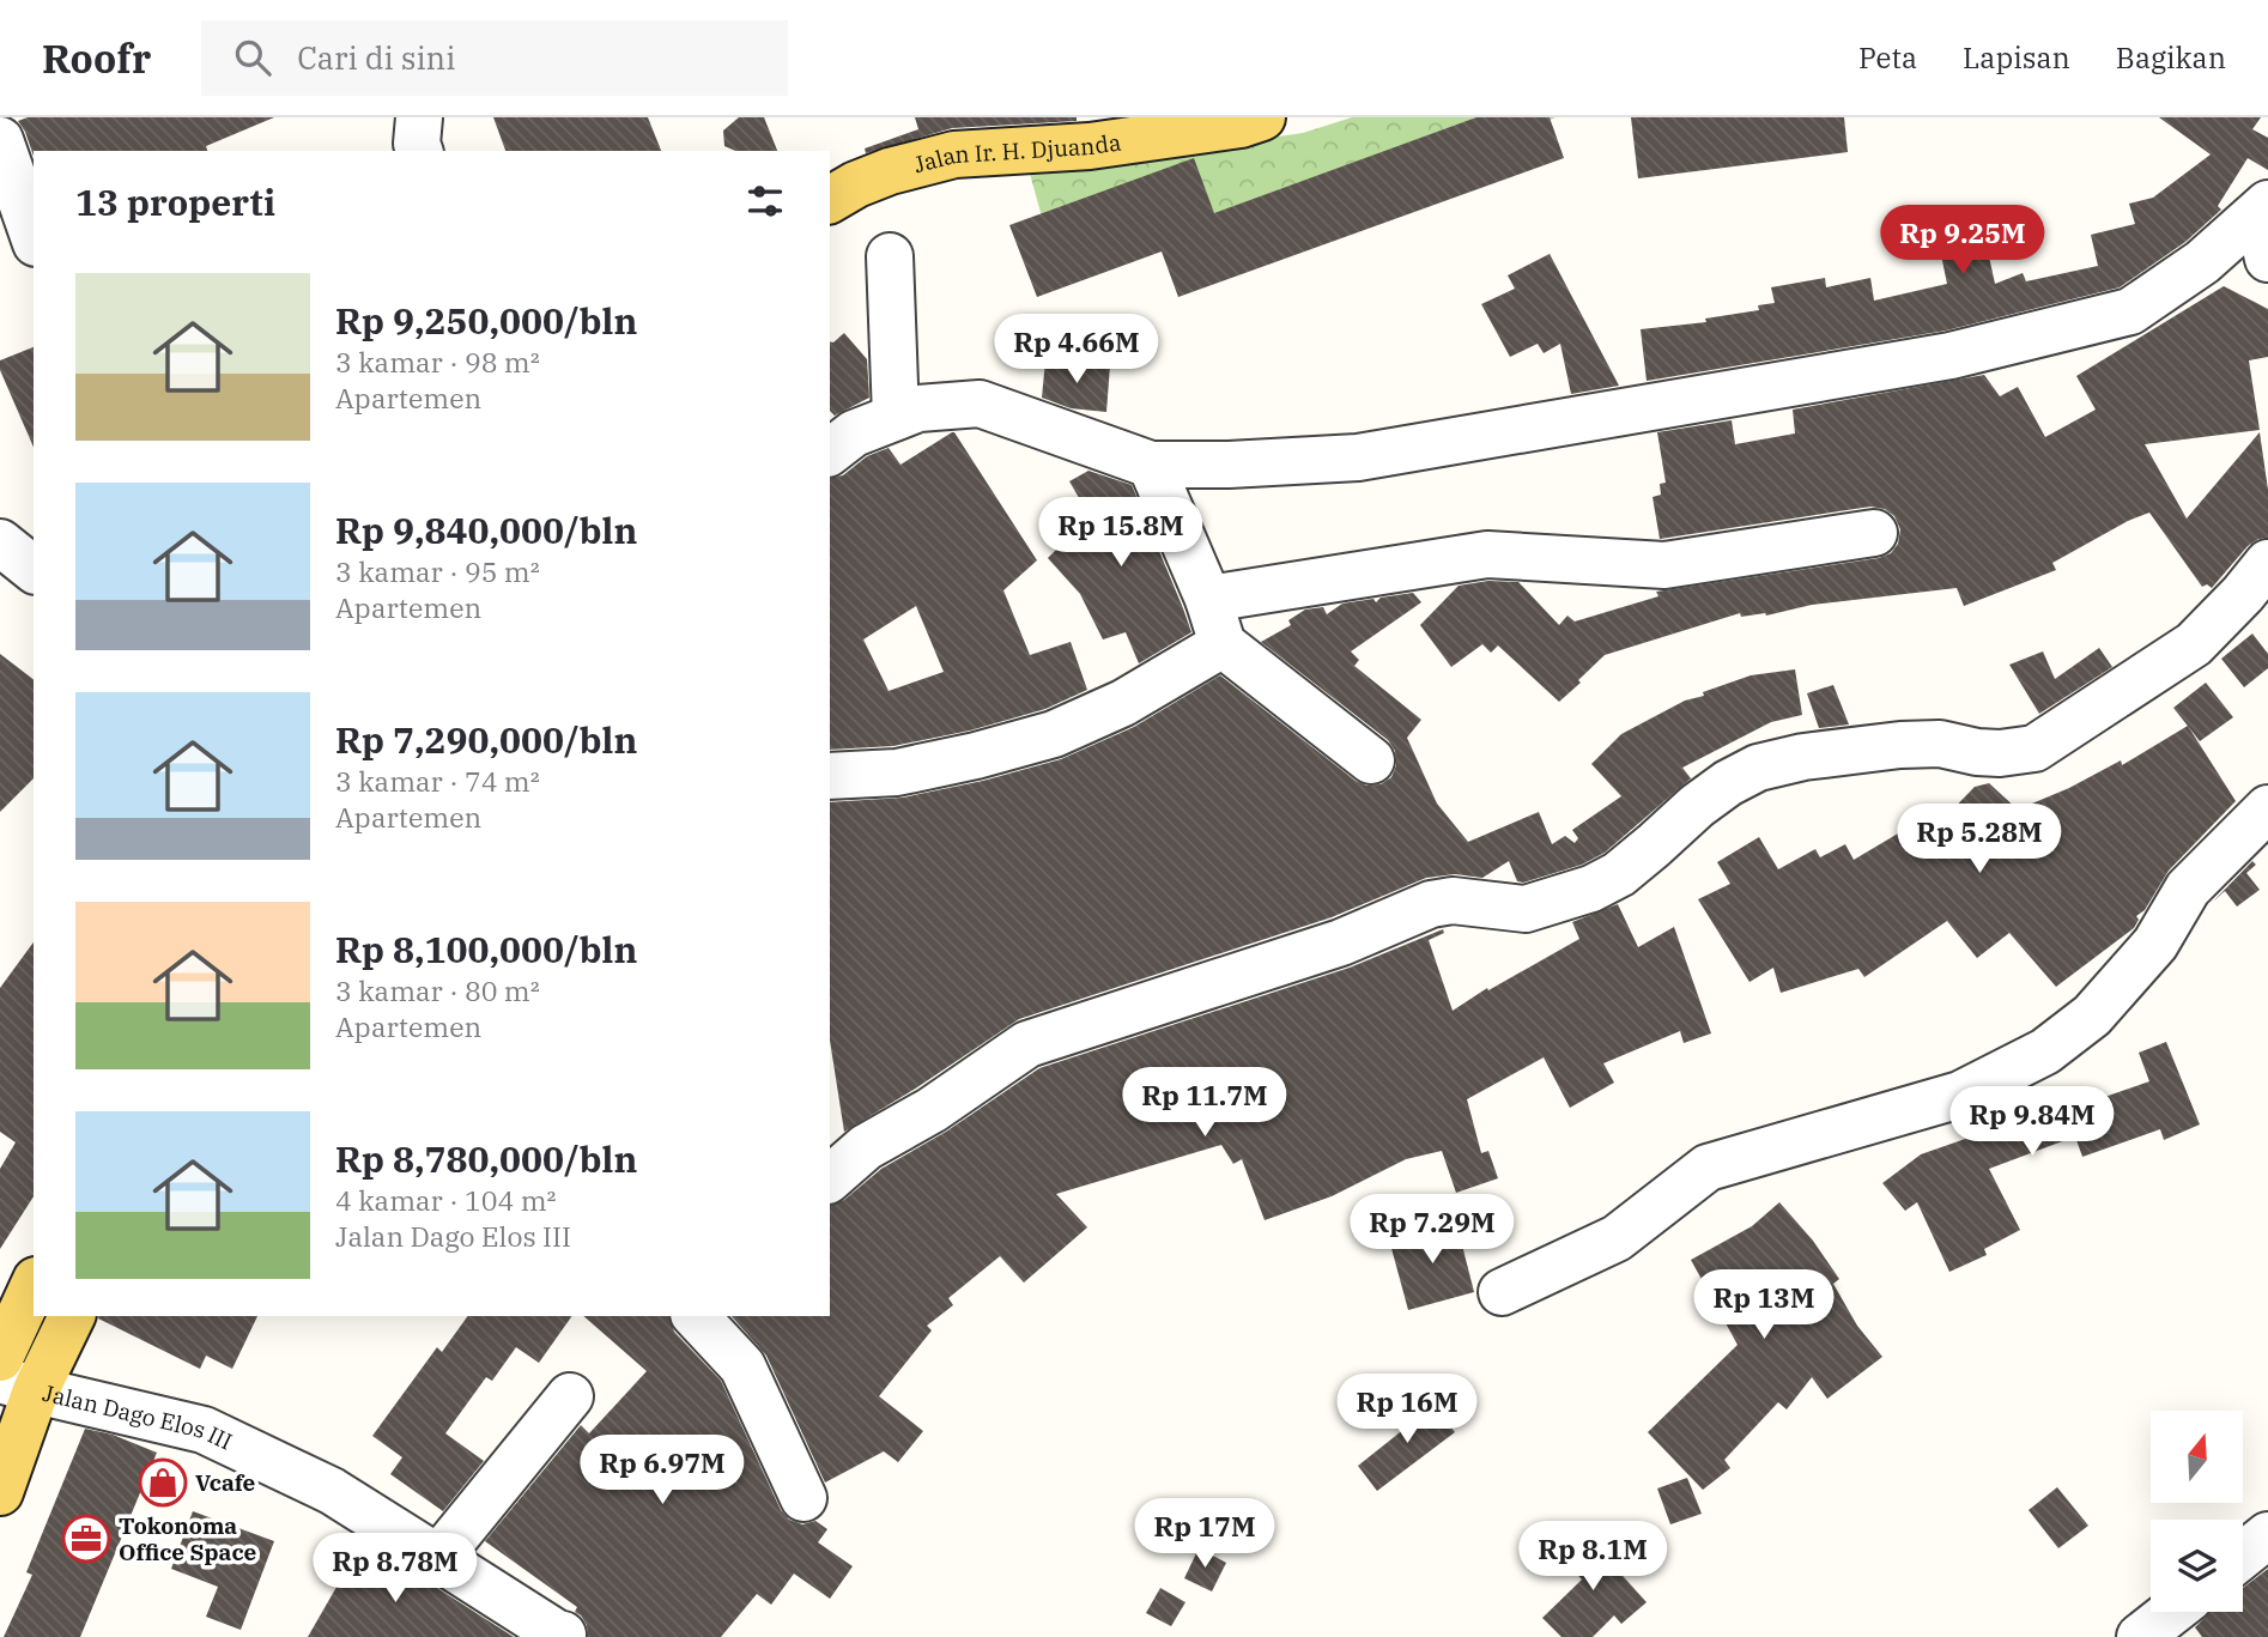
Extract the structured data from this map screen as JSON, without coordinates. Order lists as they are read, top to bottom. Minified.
{"streets":{"main road":["Jalan Ir. H. Djuanda"],"street":["Jalan Dago Elos III"]},"places":{"shop":["Vcafe"],"office":["Tokonoma Office Space"]},"north":"top","page":{"header":"Roofr","search":"Cari di sini","nav":["Peta","Lapisan","Bagikan"],"heading":"13 properti","price":["Rp 9.25M","Rp 4.66M","Rp 15.8M","Rp 5.28M","Rp 11.7M","Rp 9.84M","Rp 7.29M","Rp 13M","Rp 16M","Rp 6.97M","Rp 17M","Rp 8.1M","Rp 8.78M"],"list":[{"name":"Rp 9,250,000/bln","note":"3 kamar · 98 m² · Apartemen"},{"name":"Rp 9,840,000/bln","note":"3 kamar · 95 m² · Apartemen"},{"name":"Rp 7,290,000/bln","note":"3 kamar · 74 m² · Apartemen"},{"name":"Rp 8,100,000/bln","note":"3 kamar · 80 m² · Apartemen"},{"name":"Rp 8,780,000/bln","note":"4 kamar · 104 m² · Jalan Dago Elos III"}]}}
